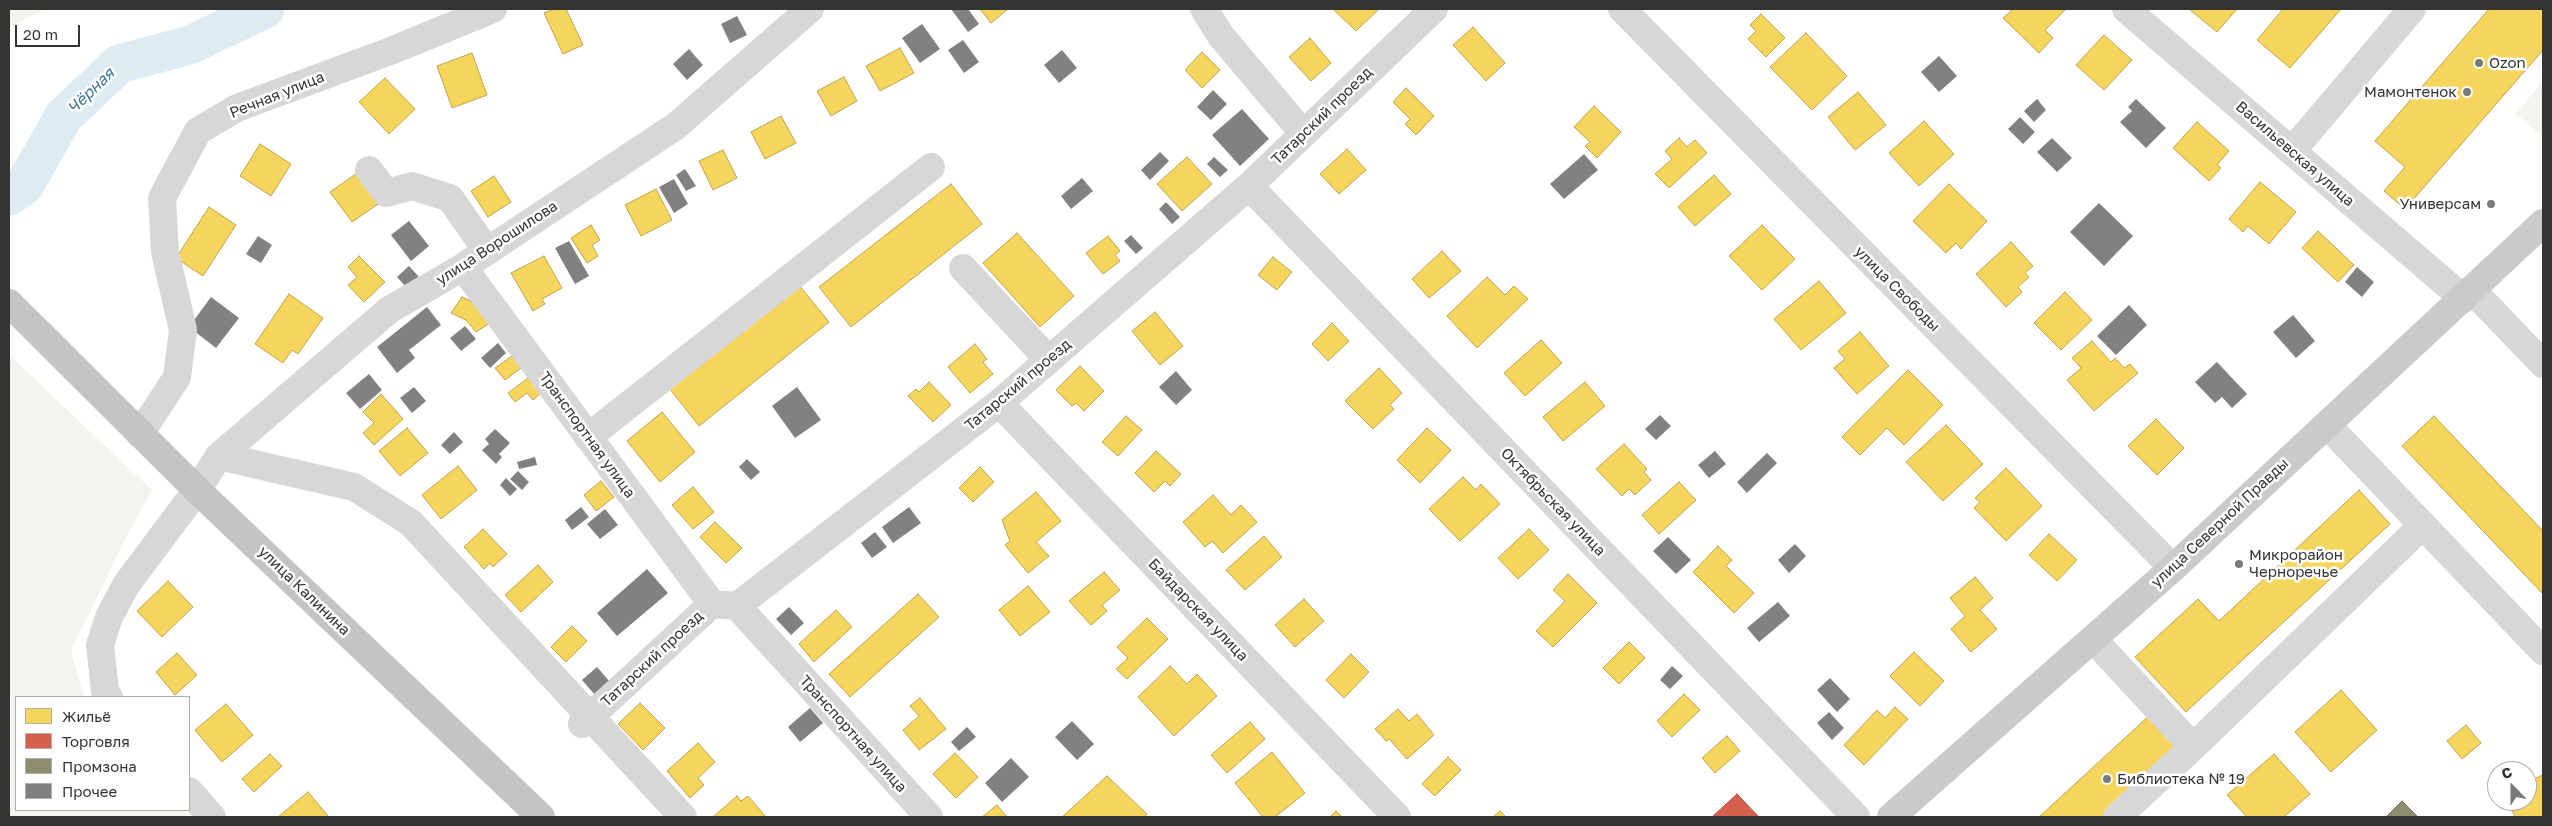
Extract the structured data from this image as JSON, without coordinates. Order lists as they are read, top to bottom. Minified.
{"streets":{"highway":["улица Калинина"],"main road":["улица Северной Правды"],"street":["Речная улица","Татарский проезд","Васильевская улица","улица Ворошилова","улица Свободы","Транспортная улица","Октябрьская улица","Байдарская улица"]},"crossings":[["Речная улица","улица Калинина"],["Татарский проезд","Транспортная улица"],["Татарский проезд","Октябрьская улица"],["Татарский проезд","Байдарская улица"],["Васильевская улица","улица Северной Правды"],["улица Ворошилова","Транспортная улица"],["улица Ворошилова","улица Калинина"],["улица Свободы","улица Северной Правды"]],"water":["Чёрная"],"places":["Ozon","Мамонтенок","Универсам","Микрорайон Черноречье","Библиотека № 19"],"legend":["Жильё","Торговля","Промзона","Прочее"],"scale_bar":"20 m","north":"top"}
